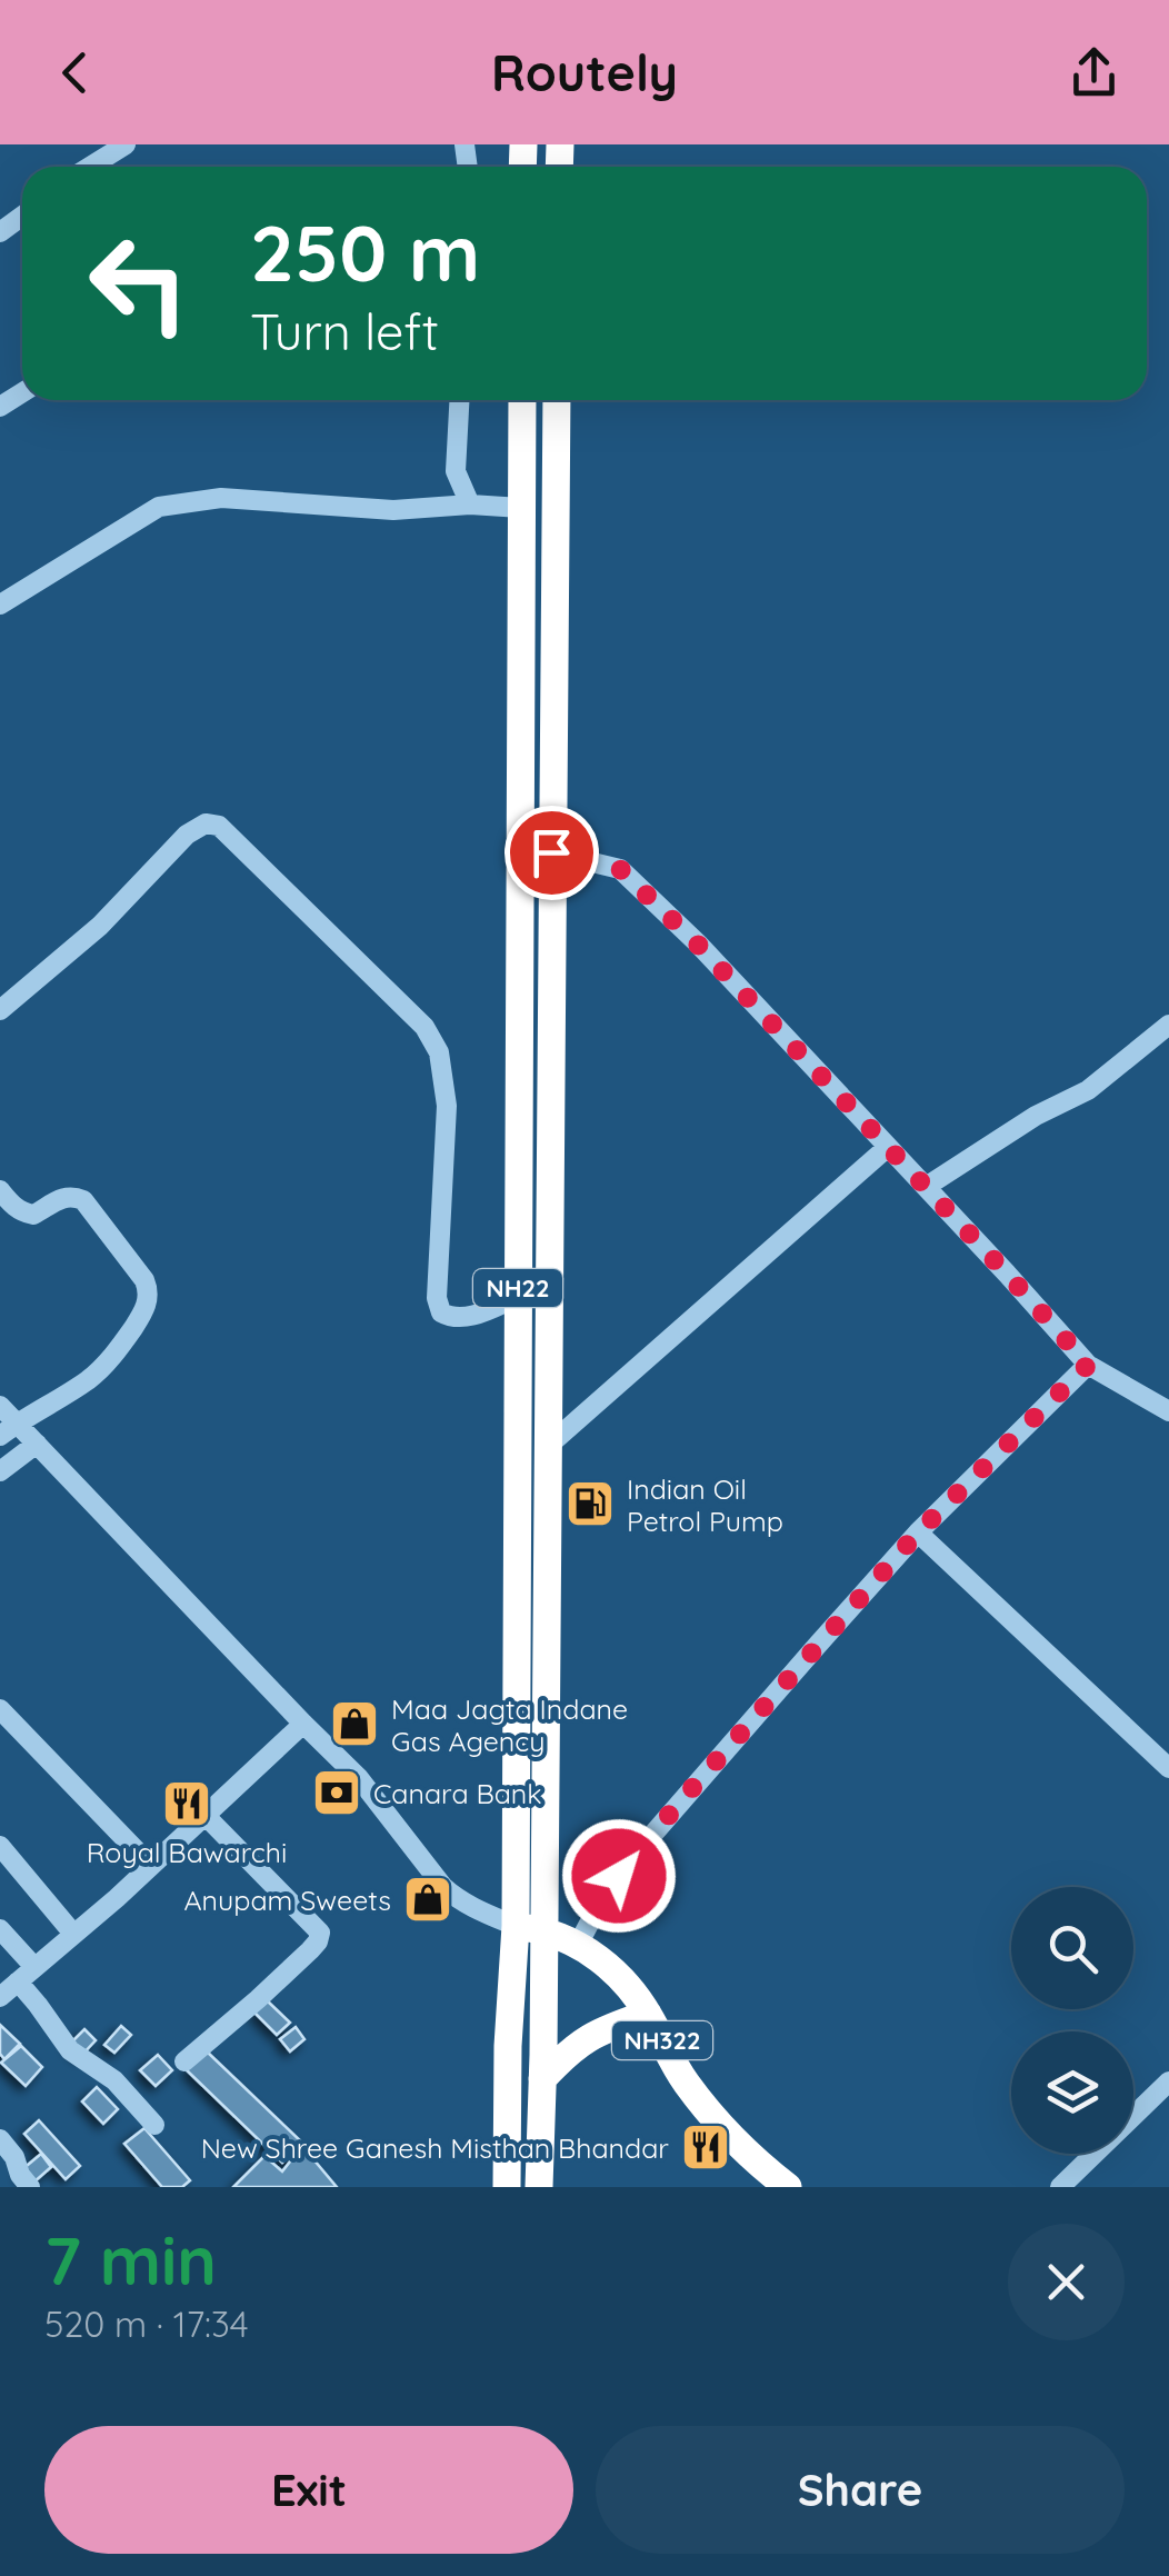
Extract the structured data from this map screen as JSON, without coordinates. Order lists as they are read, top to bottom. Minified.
{"streets":{"highway":["NH22","NH322"]},"crossings":[["NH22","NH322"]],"places":{"fuel station":["Indian Oil Petrol Pump"],"shop":["Maa Jagta Indane Gas Agency","Anupam Sweets"],"bank":["Canara Bank"],"restaurant":["Royal Bawarchi","New Shree Ganesh Misthan Bhandar"]},"page":{"header":"Routely","turn":["250 m","Turn left"],"heading":["7 min","520 m · 17:34"],"buttons":["Exit","Share"]}}
